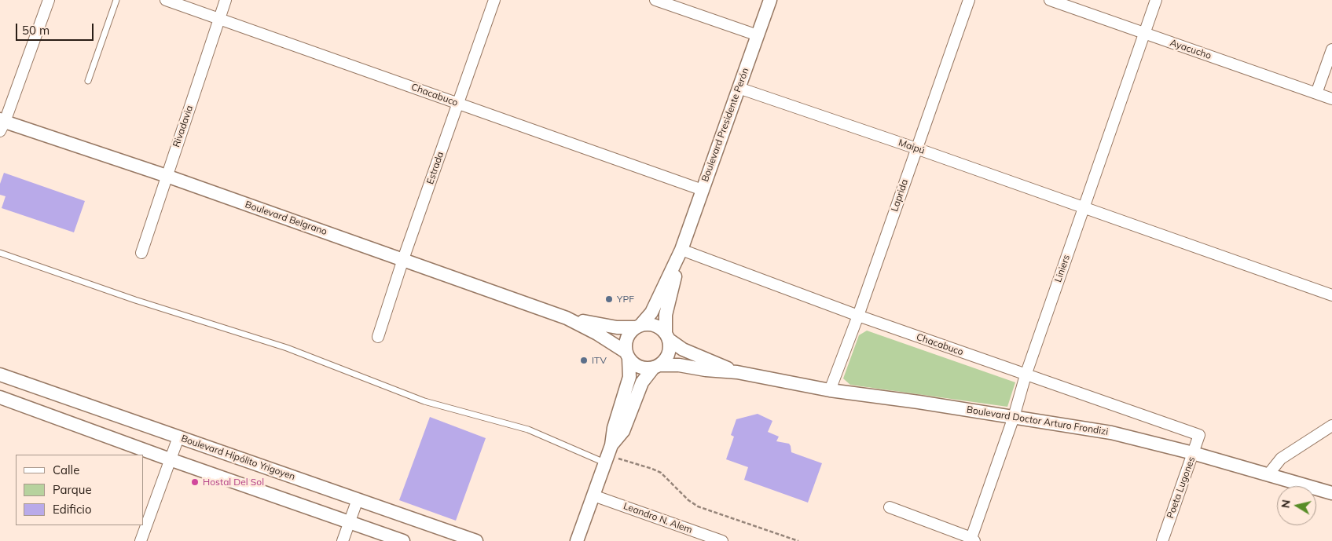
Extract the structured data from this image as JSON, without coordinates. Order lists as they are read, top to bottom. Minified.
{"streets":{"street":["Ayacucho","Chacabuco","Boulevard Presidente Perón","Rivadavia","Maipú","Estrada","Laprida","Boulevard Belgrano","Liniers","Boulevard Doctor Arturo Frondizi","Boulevard Hipólito Yrigoyen","Poeta Lugones","Leandro N. Alem"]},"crossings":[["Ayacucho","Liniers"],["Chacabuco","Boulevard Presidente Perón"],["Chacabuco","Rivadavia"],["Chacabuco","Estrada"],["Chacabuco","Laprida"],["Chacabuco","Liniers"],["Chacabuco","Poeta Lugones"],["Boulevard Presidente Perón","Maipú"],["Boulevard Presidente Perón","Boulevard Belgrano"],["Boulevard Presidente Perón","Boulevard Doctor Arturo Frondizi"],["Rivadavia","Boulevard Belgrano"],["Maipú","Laprida"],["Maipú","Liniers"],["Estrada","Boulevard Belgrano"],["Laprida","Boulevard Doctor Arturo Frondizi"],["Boulevard Belgrano","Boulevard Doctor Arturo Frondizi"],["Liniers","Boulevard Doctor Arturo Frondizi"],["Boulevard Doctor Arturo Frondizi","Poeta Lugones"]],"places":["YPF","ITV","Hostal Del Sol"],"legend":["Calle","Parque","Edificio"],"scale_bar":"50 m","north":"left"}
